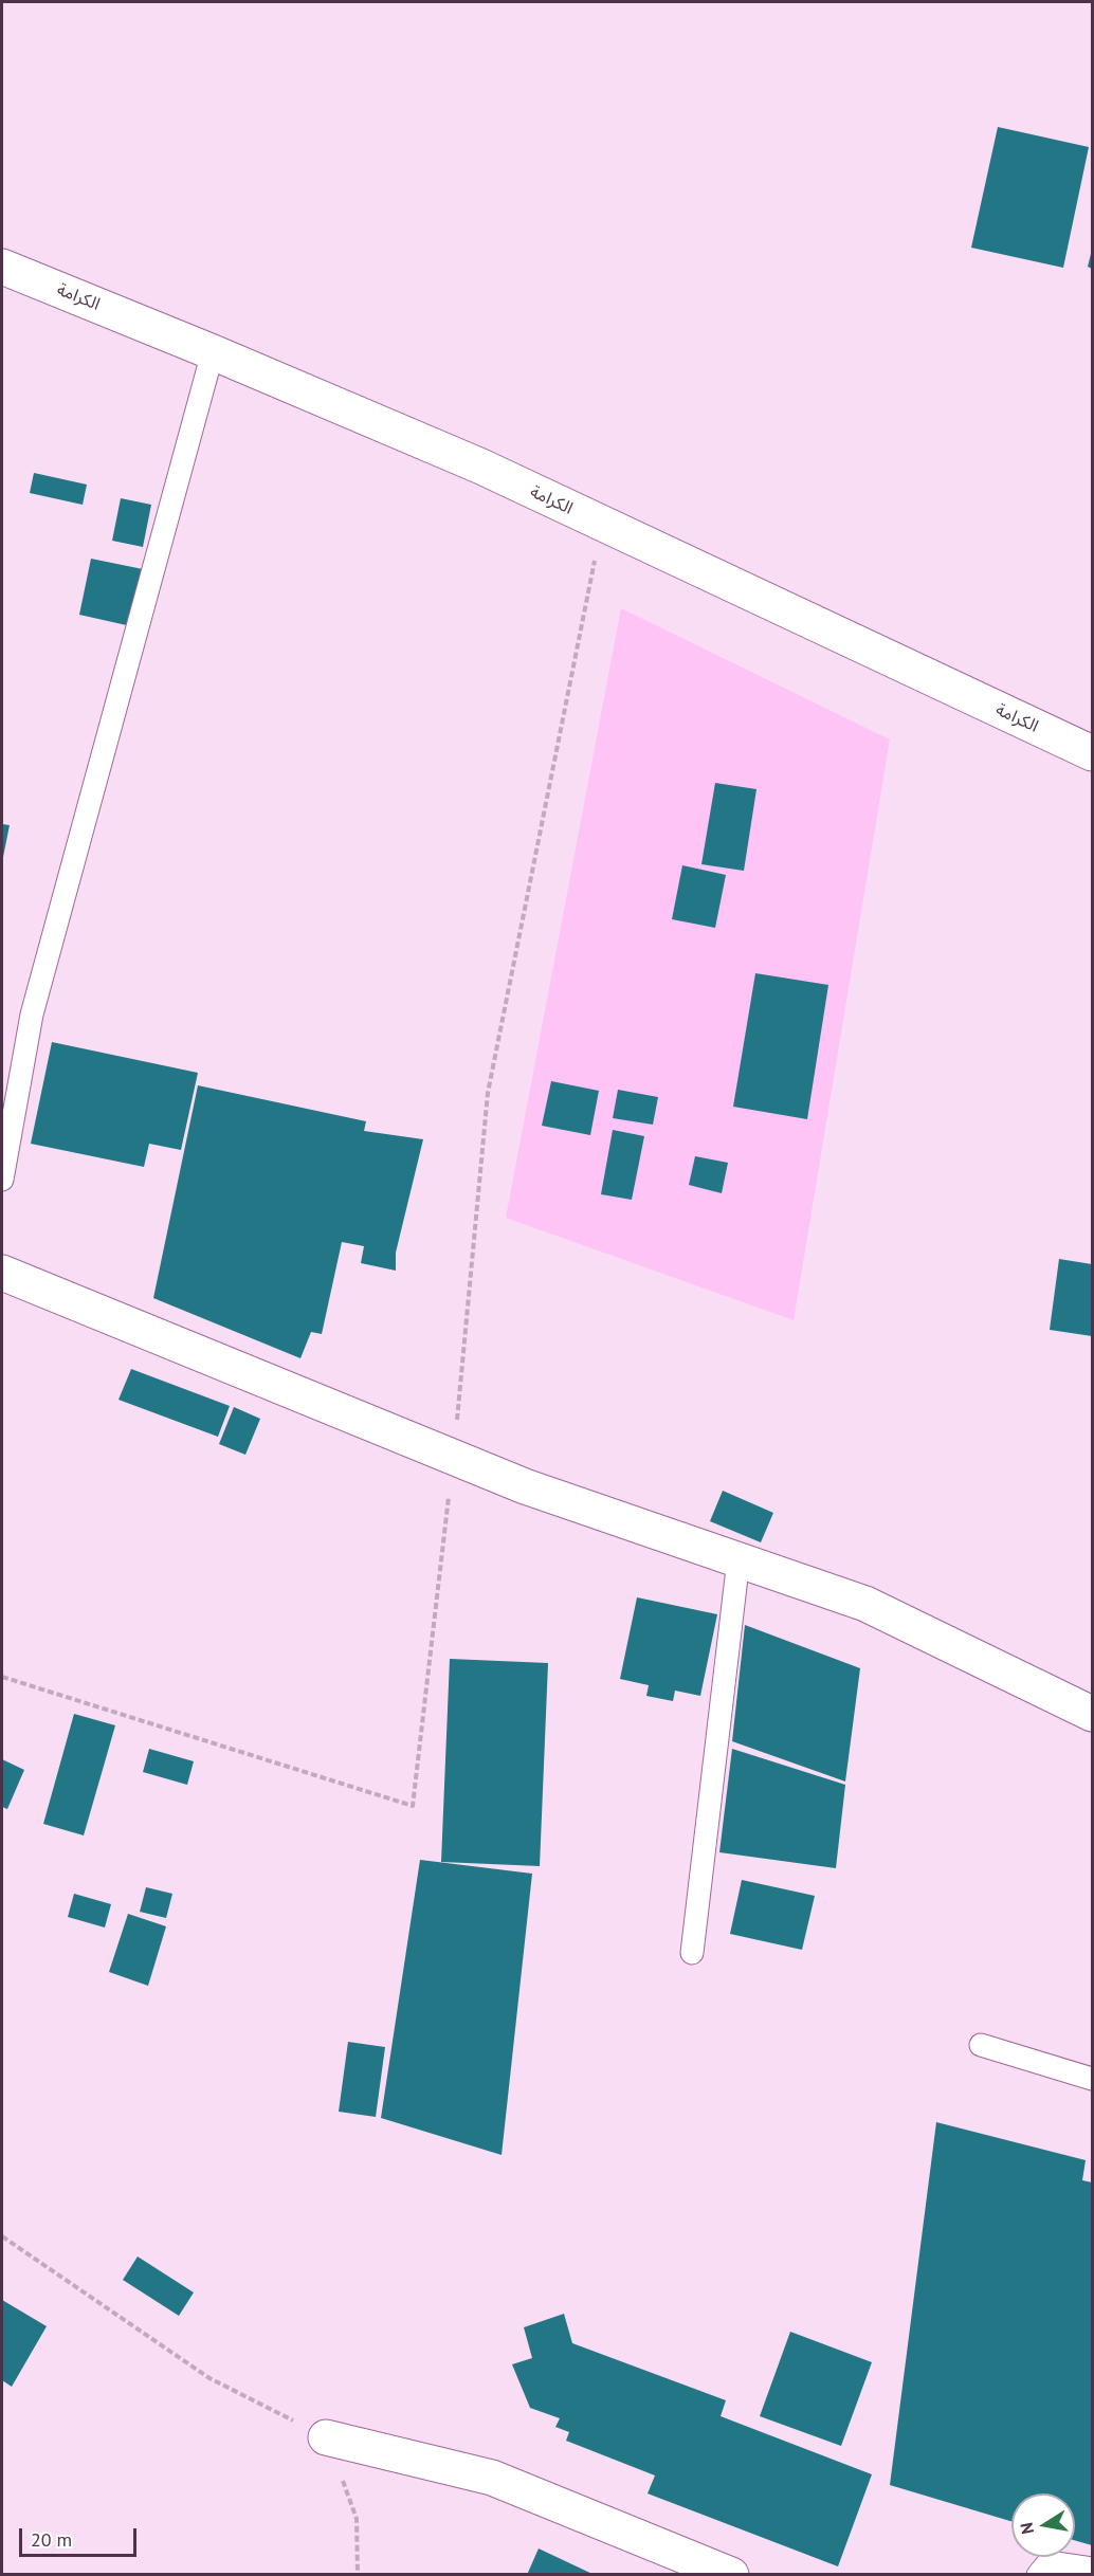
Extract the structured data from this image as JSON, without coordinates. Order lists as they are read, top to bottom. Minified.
{"streets":{"street":["الكرامة"]},"scale_bar":"20 m","north":"left"}
